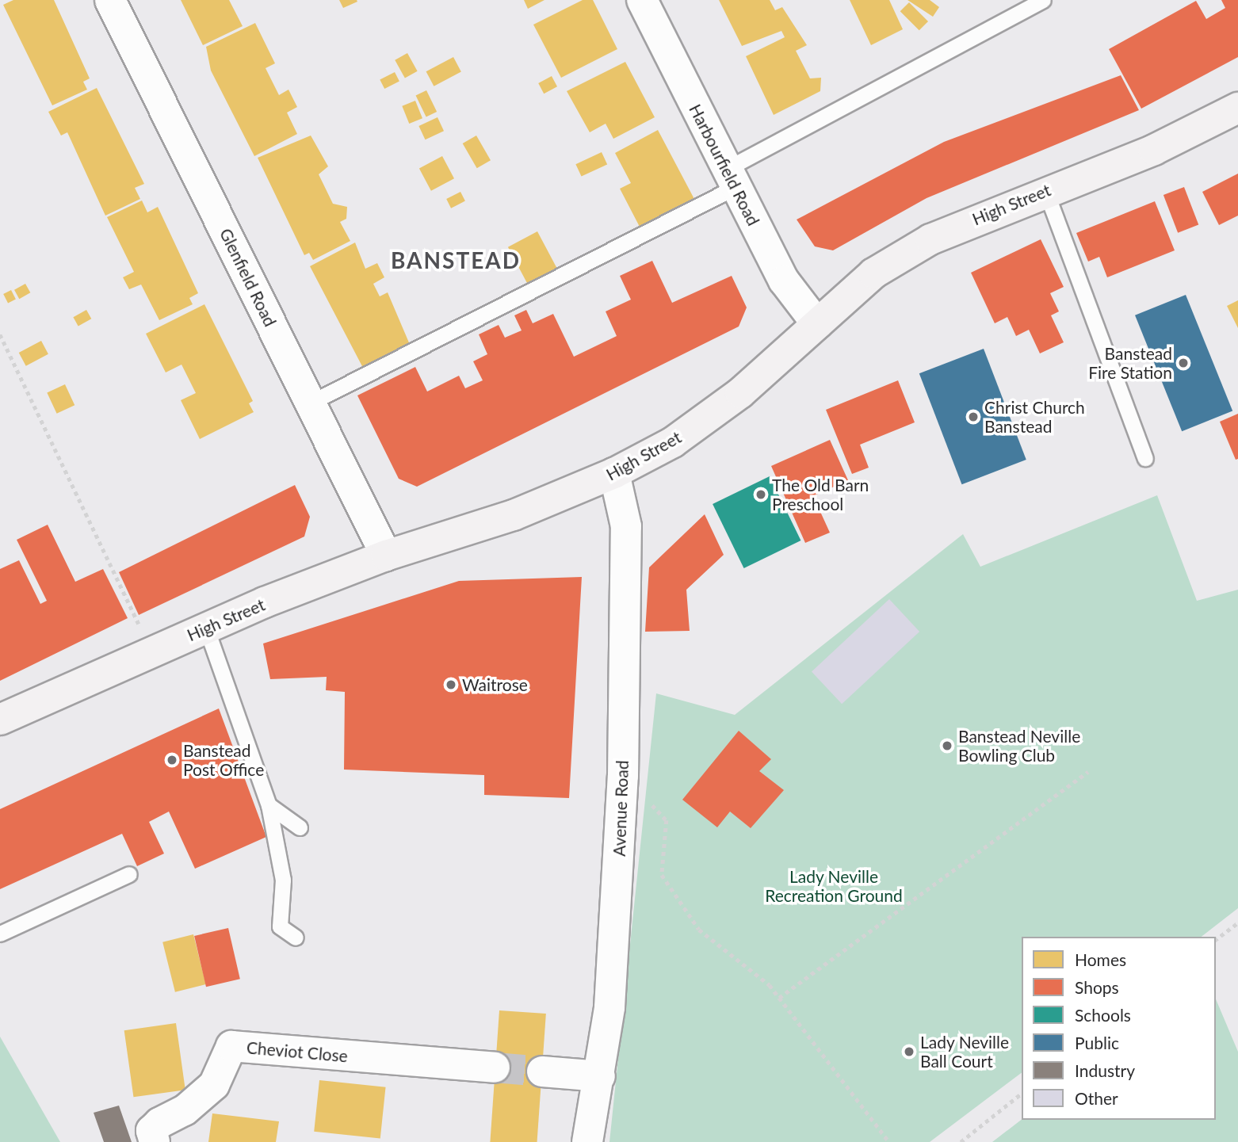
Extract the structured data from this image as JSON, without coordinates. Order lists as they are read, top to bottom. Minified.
{"streets":{"main road":["High Street"],"street":["Harbourfield Road","Glenfield Road","Avenue Road","Cheviot Close"]},"crossings":[["Harbourfield Road","High Street"],["High Street","Glenfield Road"],["High Street","Avenue Road"]],"districts":["BANSTEAD"],"parks":["Lady Neville Recreation Ground"],"places":["Banstead Fire Station","Christ Church Banstead","The Old Barn Preschool","Waitrose","Banstead Neville Bowling Club","Banstead Post Office","Lady Neville Ball Court"],"legend":["Homes","Shops","Schools","Public","Industry","Other"]}
